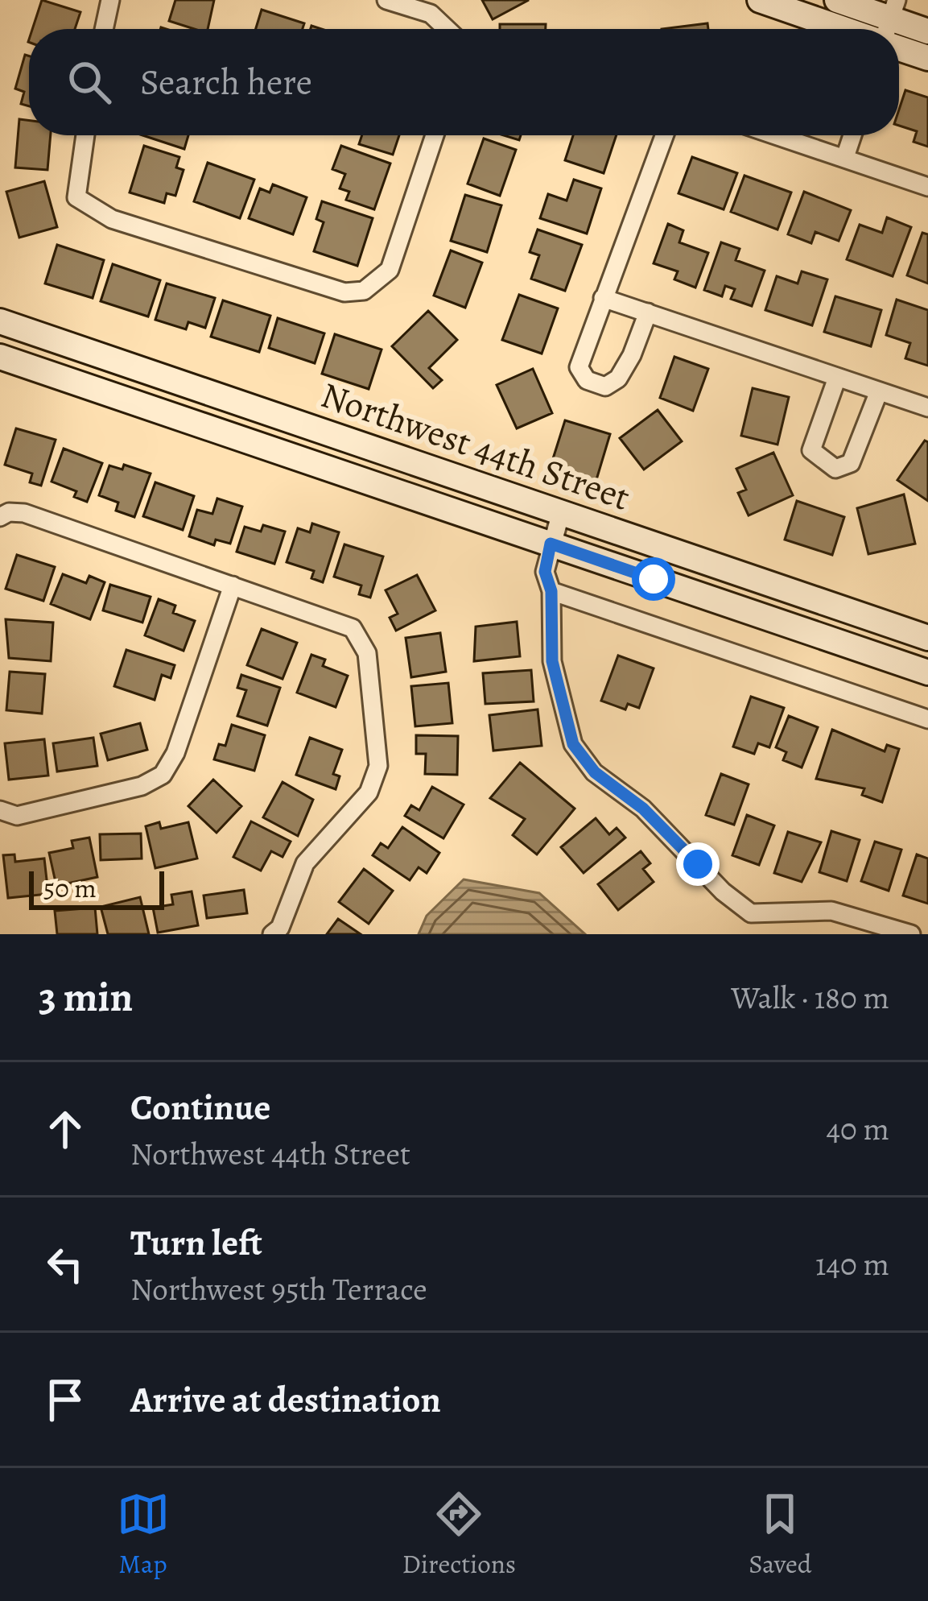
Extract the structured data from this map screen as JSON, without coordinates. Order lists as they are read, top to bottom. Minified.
{"streets":{"street":["Northwest 44th Street"]},"scale_bar":"50 m","page":{"search":"Search here","scale":"50 m","heading":["3 min","Walk · 180 m"],"list":[["Continue","Northwest 44th Street","40 m"],["Turn left","Northwest 95th Terrace","140 m"],"Arrive at destination"],"nav":["Map","Directions","Saved"]}}
